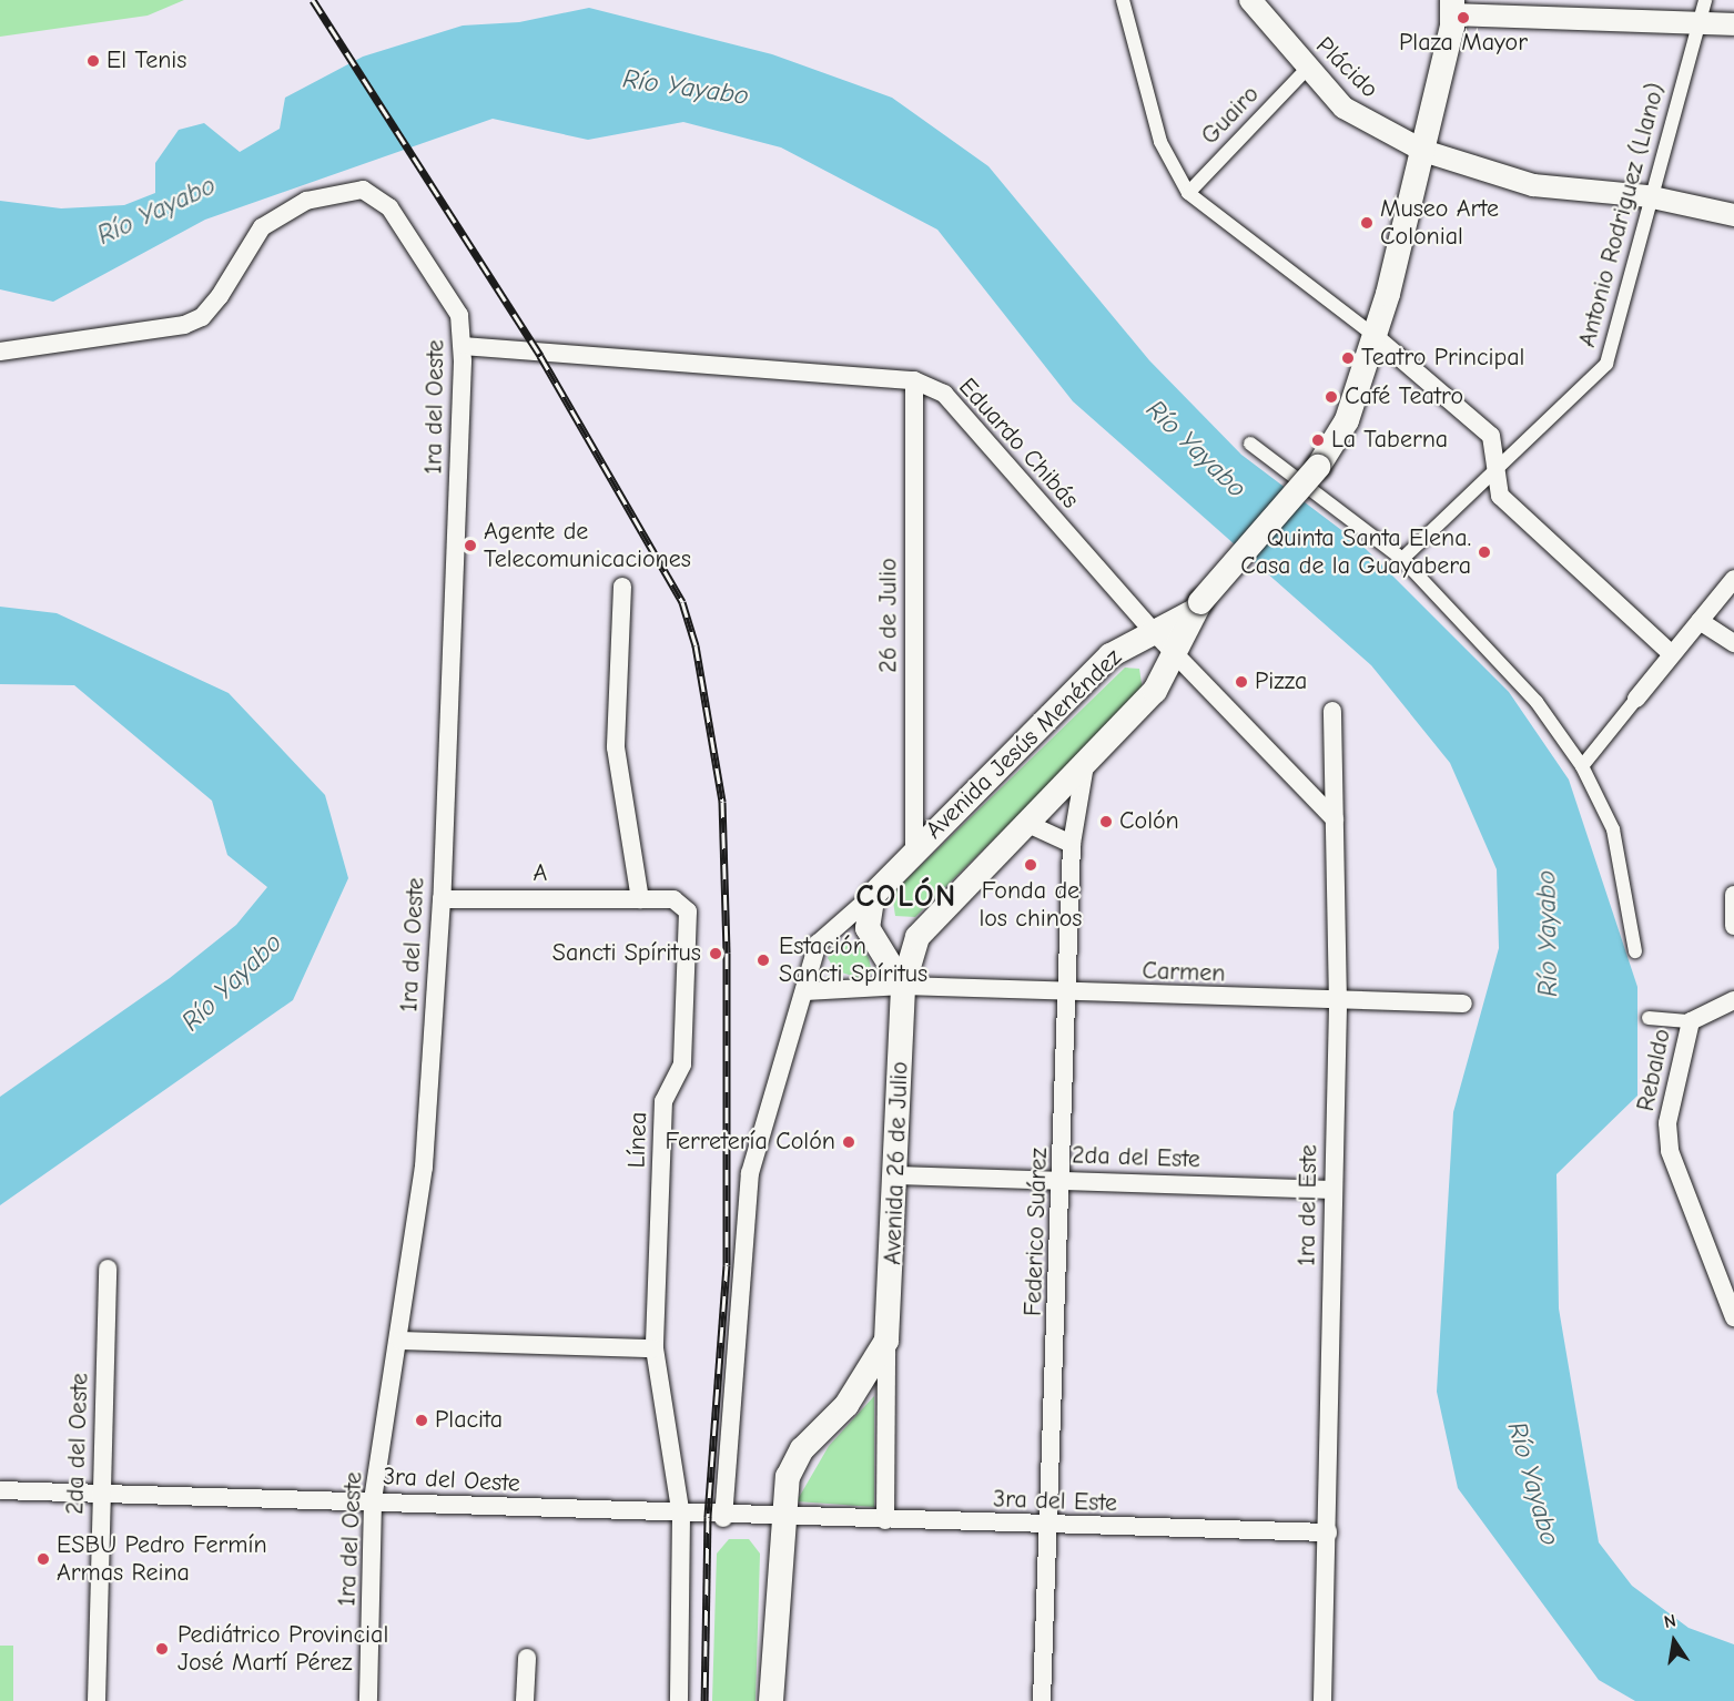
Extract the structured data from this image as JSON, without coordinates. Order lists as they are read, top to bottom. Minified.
{"streets":{"main road":["Avenida Jesús Menéndez","Avenida 26 de Julio"],"street":["Plácido","Guairo","Antonio Rodriguez (Llano)","1ra del Oeste","Eduardo Chibás","26 de Julio","A","Carmen","Rebaldo","Línea","2da del Este","1ra del Este","Federico Suárez","2da del Oeste","3ra del Oeste","3ra del Este"]},"crossings":[["Plácido","Guairo"],["Plácido","Antonio Rodriguez (Llano)"],["1ra del Oeste","Eduardo Chibás"],["1ra del Oeste","A"],["1ra del Oeste","3ra del Oeste"],["Eduardo Chibás","26 de Julio"],["Eduardo Chibás","Avenida Jesús Menéndez"],["Eduardo Chibás","1ra del Este"],["26 de Julio","Avenida Jesús Menéndez"],["Avenida Jesús Menéndez","Avenida 26 de Julio"],["Avenida Jesús Menéndez","Federico Suárez"],["A","Línea"],["Carmen","Avenida 26 de Julio"],["Carmen","1ra del Este"],["Carmen","Federico Suárez"],["Línea","3ra del Oeste"],["2da del Este","Avenida 26 de Julio"],["2da del Este","1ra del Este"],["2da del Este","Federico Suárez"],["Avenida 26 de Julio","3ra del Oeste"],["Avenida 26 de Julio","3ra del Este"],["1ra del Este","3ra del Este"],["Federico Suárez","3ra del Este"],["2da del Oeste","3ra del Oeste"],["3ra del Oeste","3ra del Este"]],"districts":["COLÓN"],"water":["Río Yayabo"],"places":["Plaza Mayor","El Tenis","Museo Arte Colonial","Teatro Principal","Café Teatro","La Taberna","Agente de Telecomunicaciones","Quinta Santa Elena. Casa de la Guayabera","Pizza","Colón","Fonda de los chinos","Sancti Spíritus","Estación Sancti Spíritus","Ferretería Colón","Placita","ESBU Pedro Fermín Armas Reina","Pediátrico Provincial José Martí Pérez"],"north":"top"}
